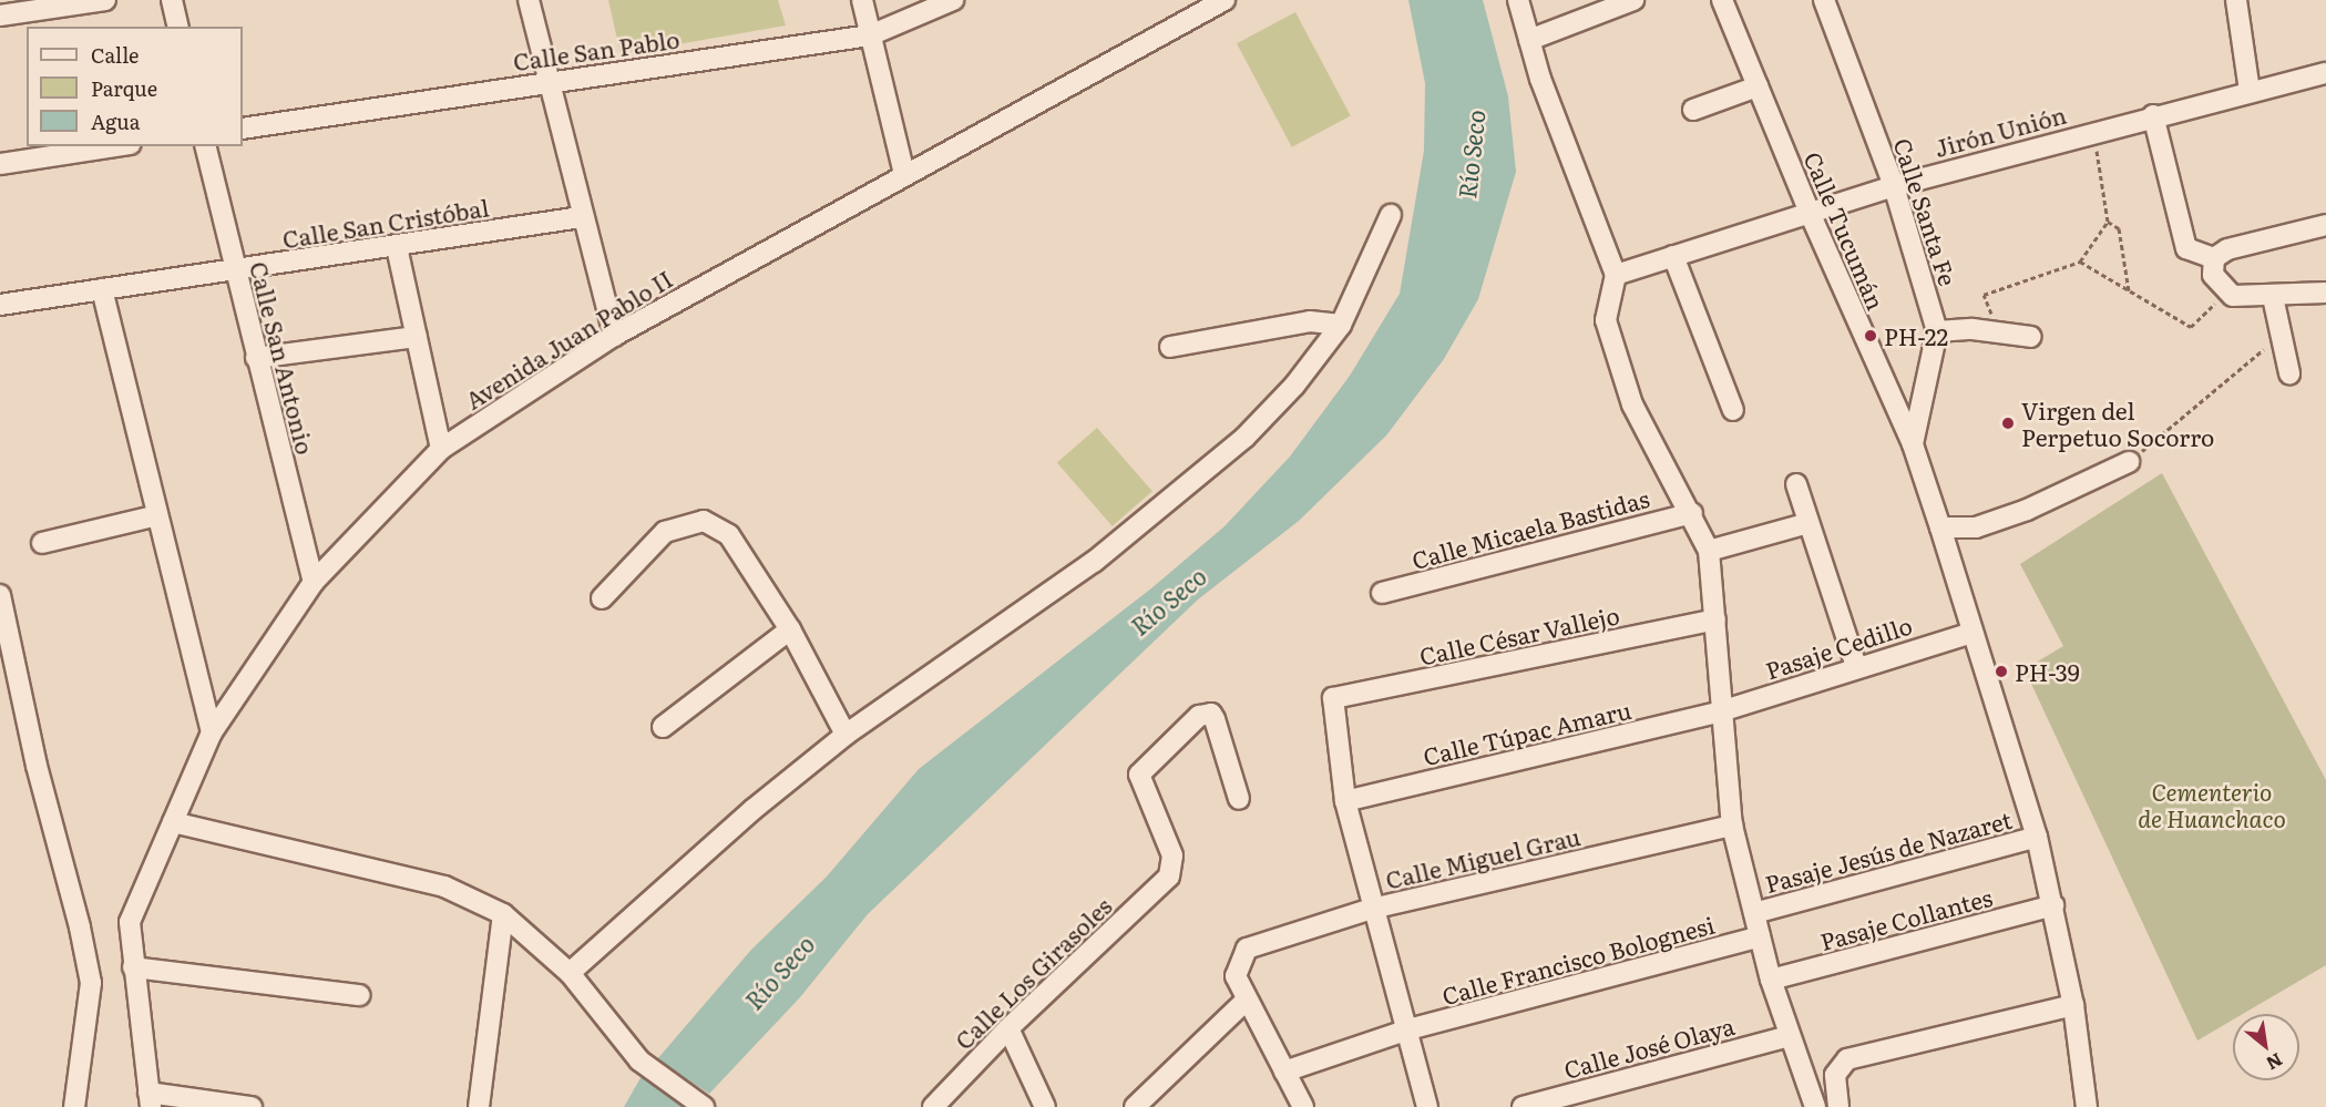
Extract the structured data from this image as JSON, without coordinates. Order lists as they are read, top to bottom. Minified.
{"streets":{"street":["Calle San Pablo","Jirón Unión","Calle Santa Fe","Calle San Cristóbal","Calle Tucumán","Avenida Juan Pablo II","Calle San Antonio","Calle Micaela Bastidas","Calle César Vallejo","Pasaje Cedillo","Calle Túpac Amaru","Pasaje Jesús de Nazaret","Calle Miguel Grau","Pasaje Collantes","Calle Francisco Bolognesi","Calle Los Girasoles","Calle José Olaya"]},"crossings":[["Jirón Unión","Calle Santa Fe"],["Jirón Unión","Calle Tucumán"],["Calle Santa Fe","Calle Tucumán"],["Calle San Cristóbal","Calle San Antonio"],["Calle Tucumán","Pasaje Cedillo"],["Calle Tucumán","Pasaje Jesús de Nazaret"],["Calle Tucumán","Pasaje Collantes"],["Avenida Juan Pablo II","Calle San Antonio"],["Calle César Vallejo","Calle Túpac Amaru"],["Pasaje Cedillo","Calle Túpac Amaru"]],"water":["Río Seco"],"parks":["Cementerio de Huanchaco"],"places":["PH-22","Virgen del Perpetuo Socorro","PH-39"],"legend":["Calle","Parque","Agua"],"north":"bottom right"}
